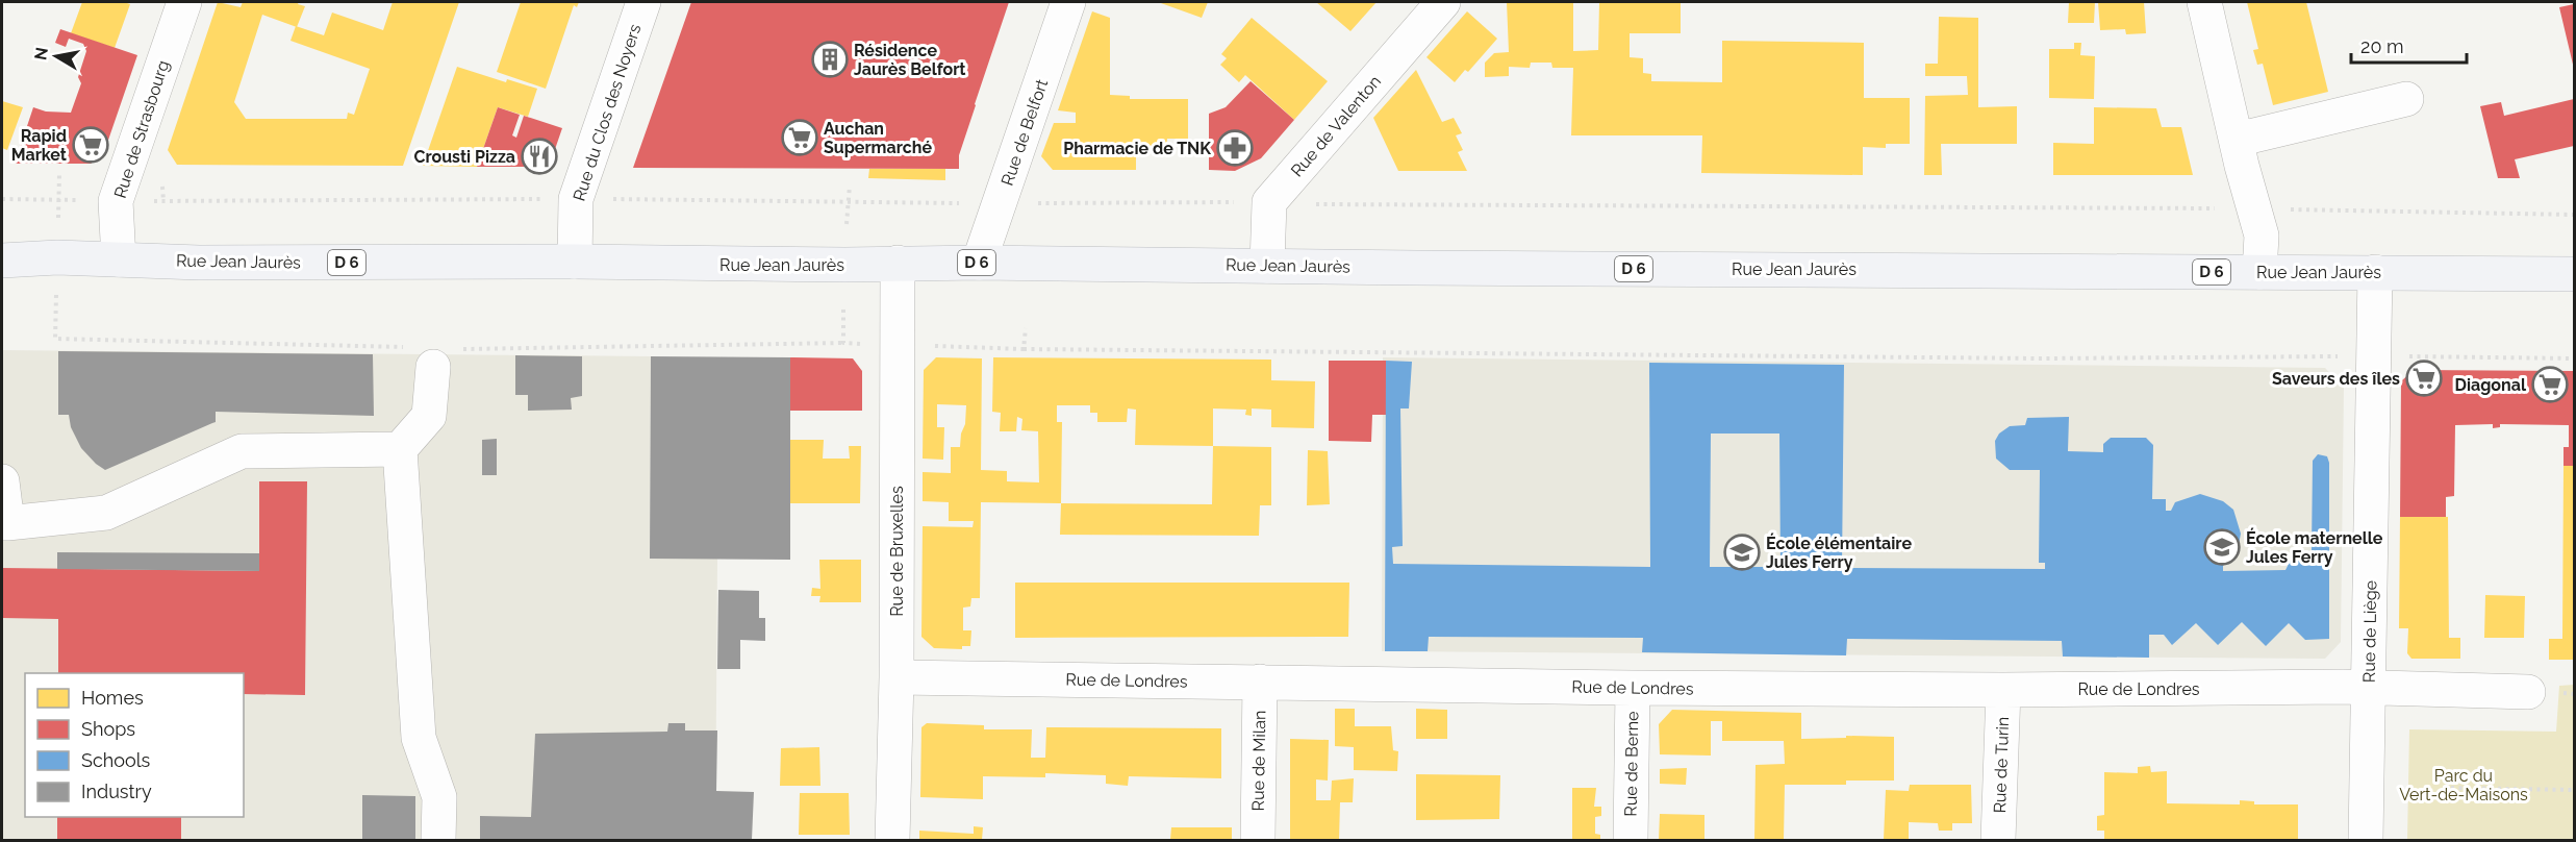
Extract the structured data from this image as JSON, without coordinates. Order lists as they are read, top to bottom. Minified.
{"streets":{"main road":["Rue Jean Jaurès","D 6"],"street":["Rue du Clos des Noyers","Rue de Valenton","Rue de Strasbourg","Rue de Belfort","Rue de Bruxelles","Rue de Liège","Rue de Londres","Rue de Milan","Rue de Berne","Rue de Turin"]},"crossings":[["Rue du Clos des Noyers","Rue Jean Jaurès"],["Rue de Valenton","Rue Jean Jaurès"],["Rue de Strasbourg","Rue Jean Jaurès"],["Rue de Belfort","Rue Jean Jaurès"],["Rue Jean Jaurès","Rue de Bruxelles"],["Rue Jean Jaurès","Rue de Liège"],["Rue de Bruxelles","Rue de Londres"],["Rue de Liège","Rue de Londres"],["Rue de Londres","Rue de Milan"],["Rue de Londres","Rue de Berne"],["Rue de Londres","Rue de Turin"]],"parks":["Parc du Vert-de-Maisons"],"places":{"building":["Résidence Jaurès Belfort"],"supermarket":["Auchan Supermarché","Rapid Market","Saveurs des îles","Diagonal"],"pharmacy":["Pharmacie de TNK"],"restaurant":["Crousti Pizza"],"school or university":["École maternelle Jules Ferry","École élémentaire Jules Ferry"]},"legend":["Homes","Shops","Schools","Industry"],"scale_bar":"20 m","north":"left"}
